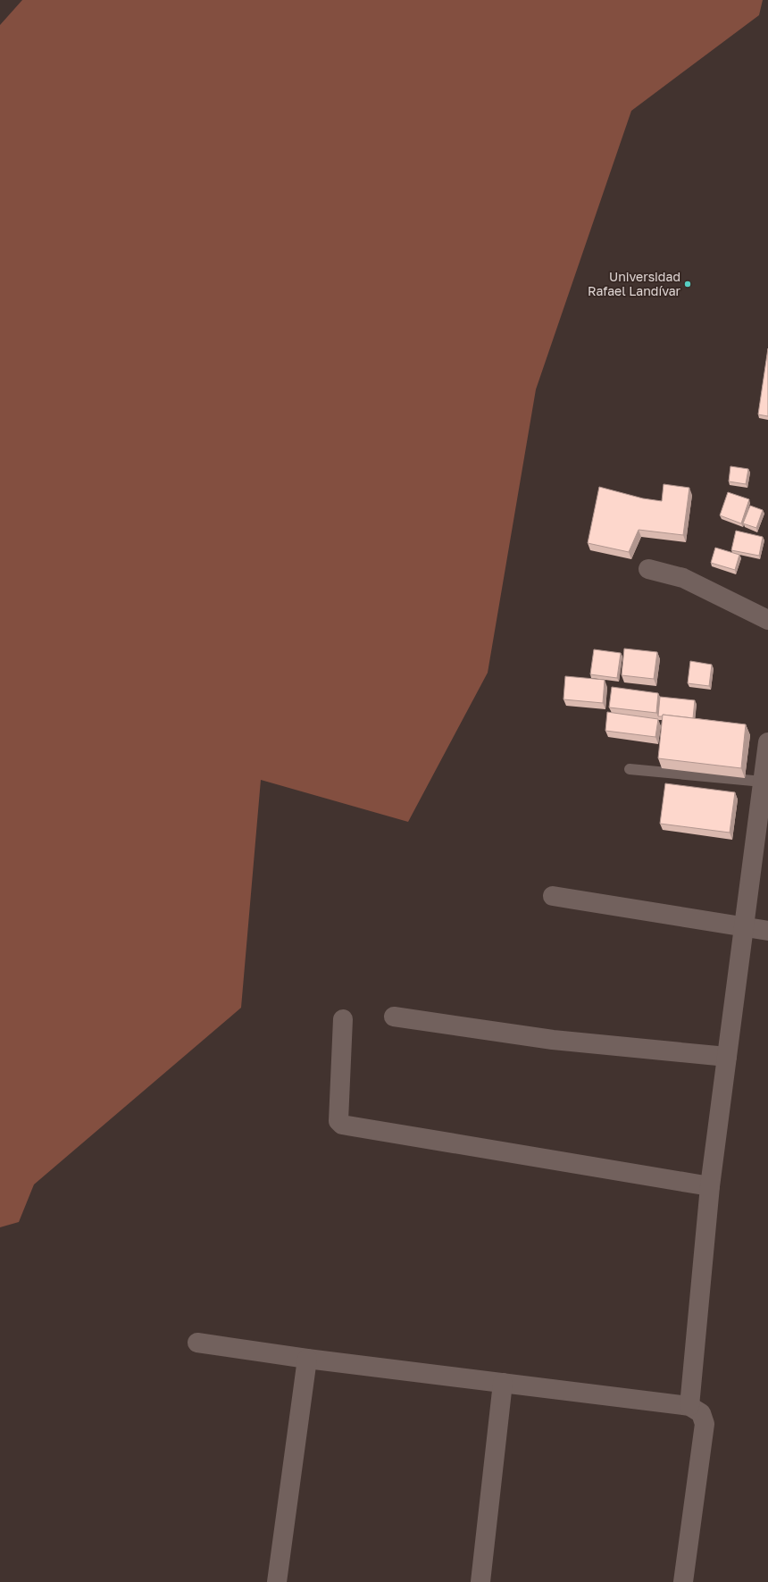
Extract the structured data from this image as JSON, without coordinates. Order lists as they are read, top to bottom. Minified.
{"places":["Universidad Rafael Landívar"]}
